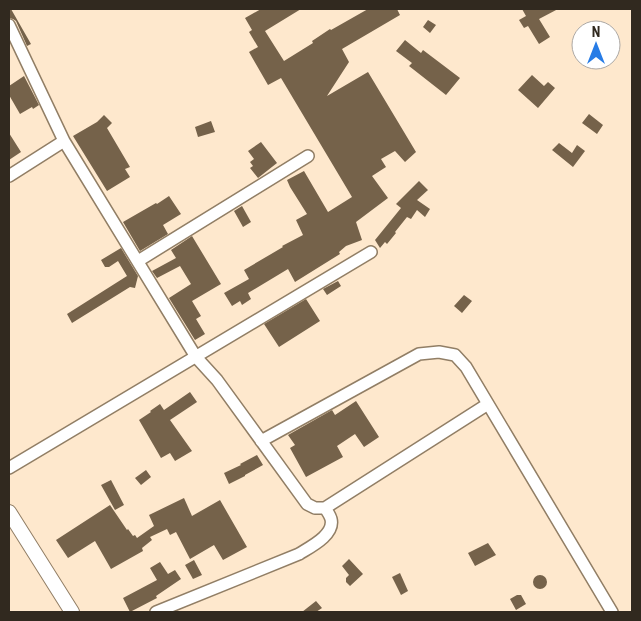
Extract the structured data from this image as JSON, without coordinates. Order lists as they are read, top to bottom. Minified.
{"north":"top"}
